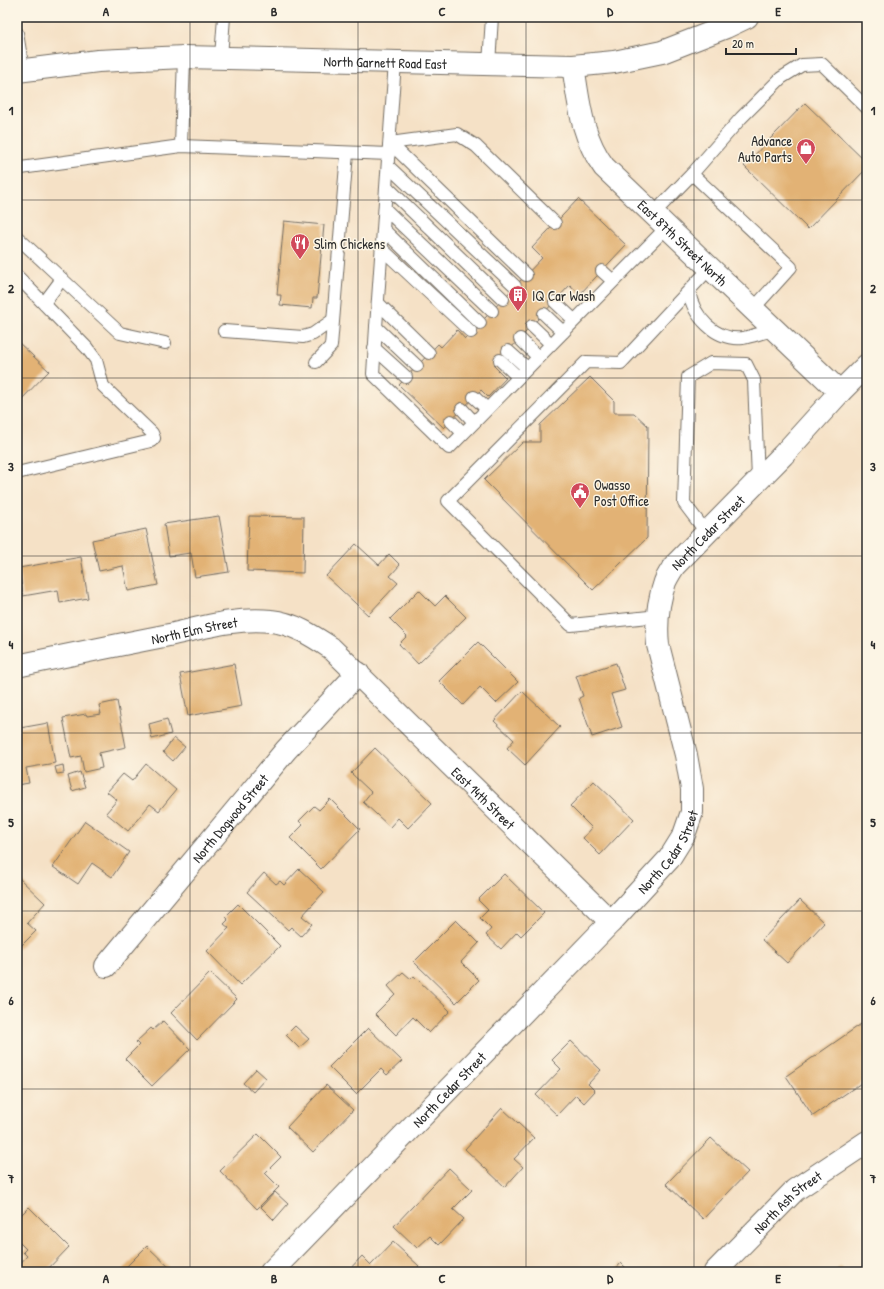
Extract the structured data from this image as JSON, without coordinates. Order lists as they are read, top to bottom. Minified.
{"streets":{"street":["North Garnett Road East","East 87th Street North","North Cedar Street","North Elm Street","East 14th Street","North Dogwood Street","North Ash Street"]},"crossings":[["North Garnett Road East","East 87th Street North"],["East 87th Street North","North Cedar Street"],["North Cedar Street","East 14th Street"],["North Elm Street","East 14th Street"],["North Elm Street","North Dogwood Street"],["East 14th Street","North Dogwood Street"]],"places":{"shop":["Advance Auto Parts"],"restaurant":["Slim Chickens"],"building":["IQ Car Wash"],"public building":["Owasso Post Office"]},"scale_bar":"20 m","grid":{"columns":["A","B","C","D","E"],"rows":["1","2","3","4","5","6","7"]}}
